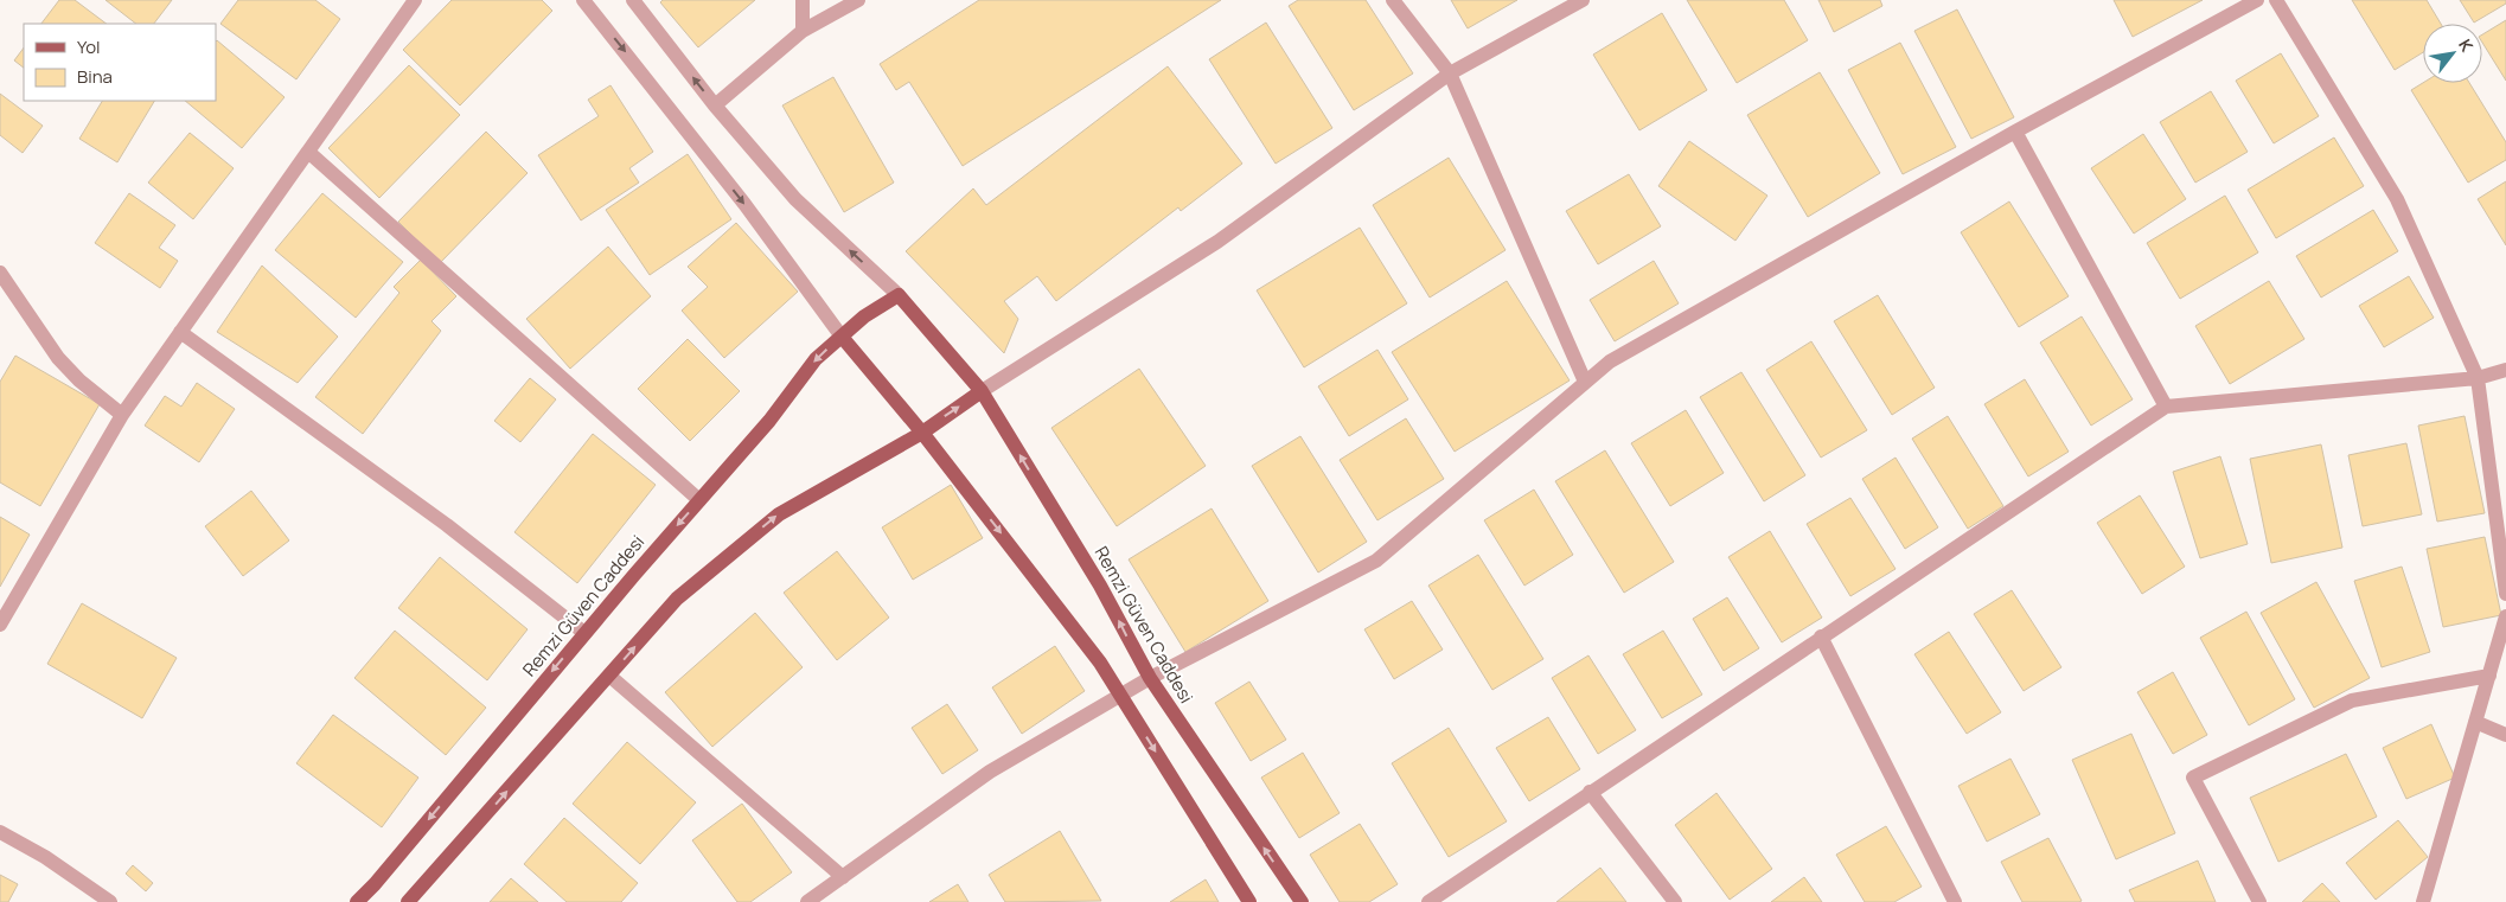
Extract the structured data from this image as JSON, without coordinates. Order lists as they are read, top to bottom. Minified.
{"streets":{"main road":["Remzi Güven Caddesi"]},"legend":["Yol","Bina"],"north":"top right"}
